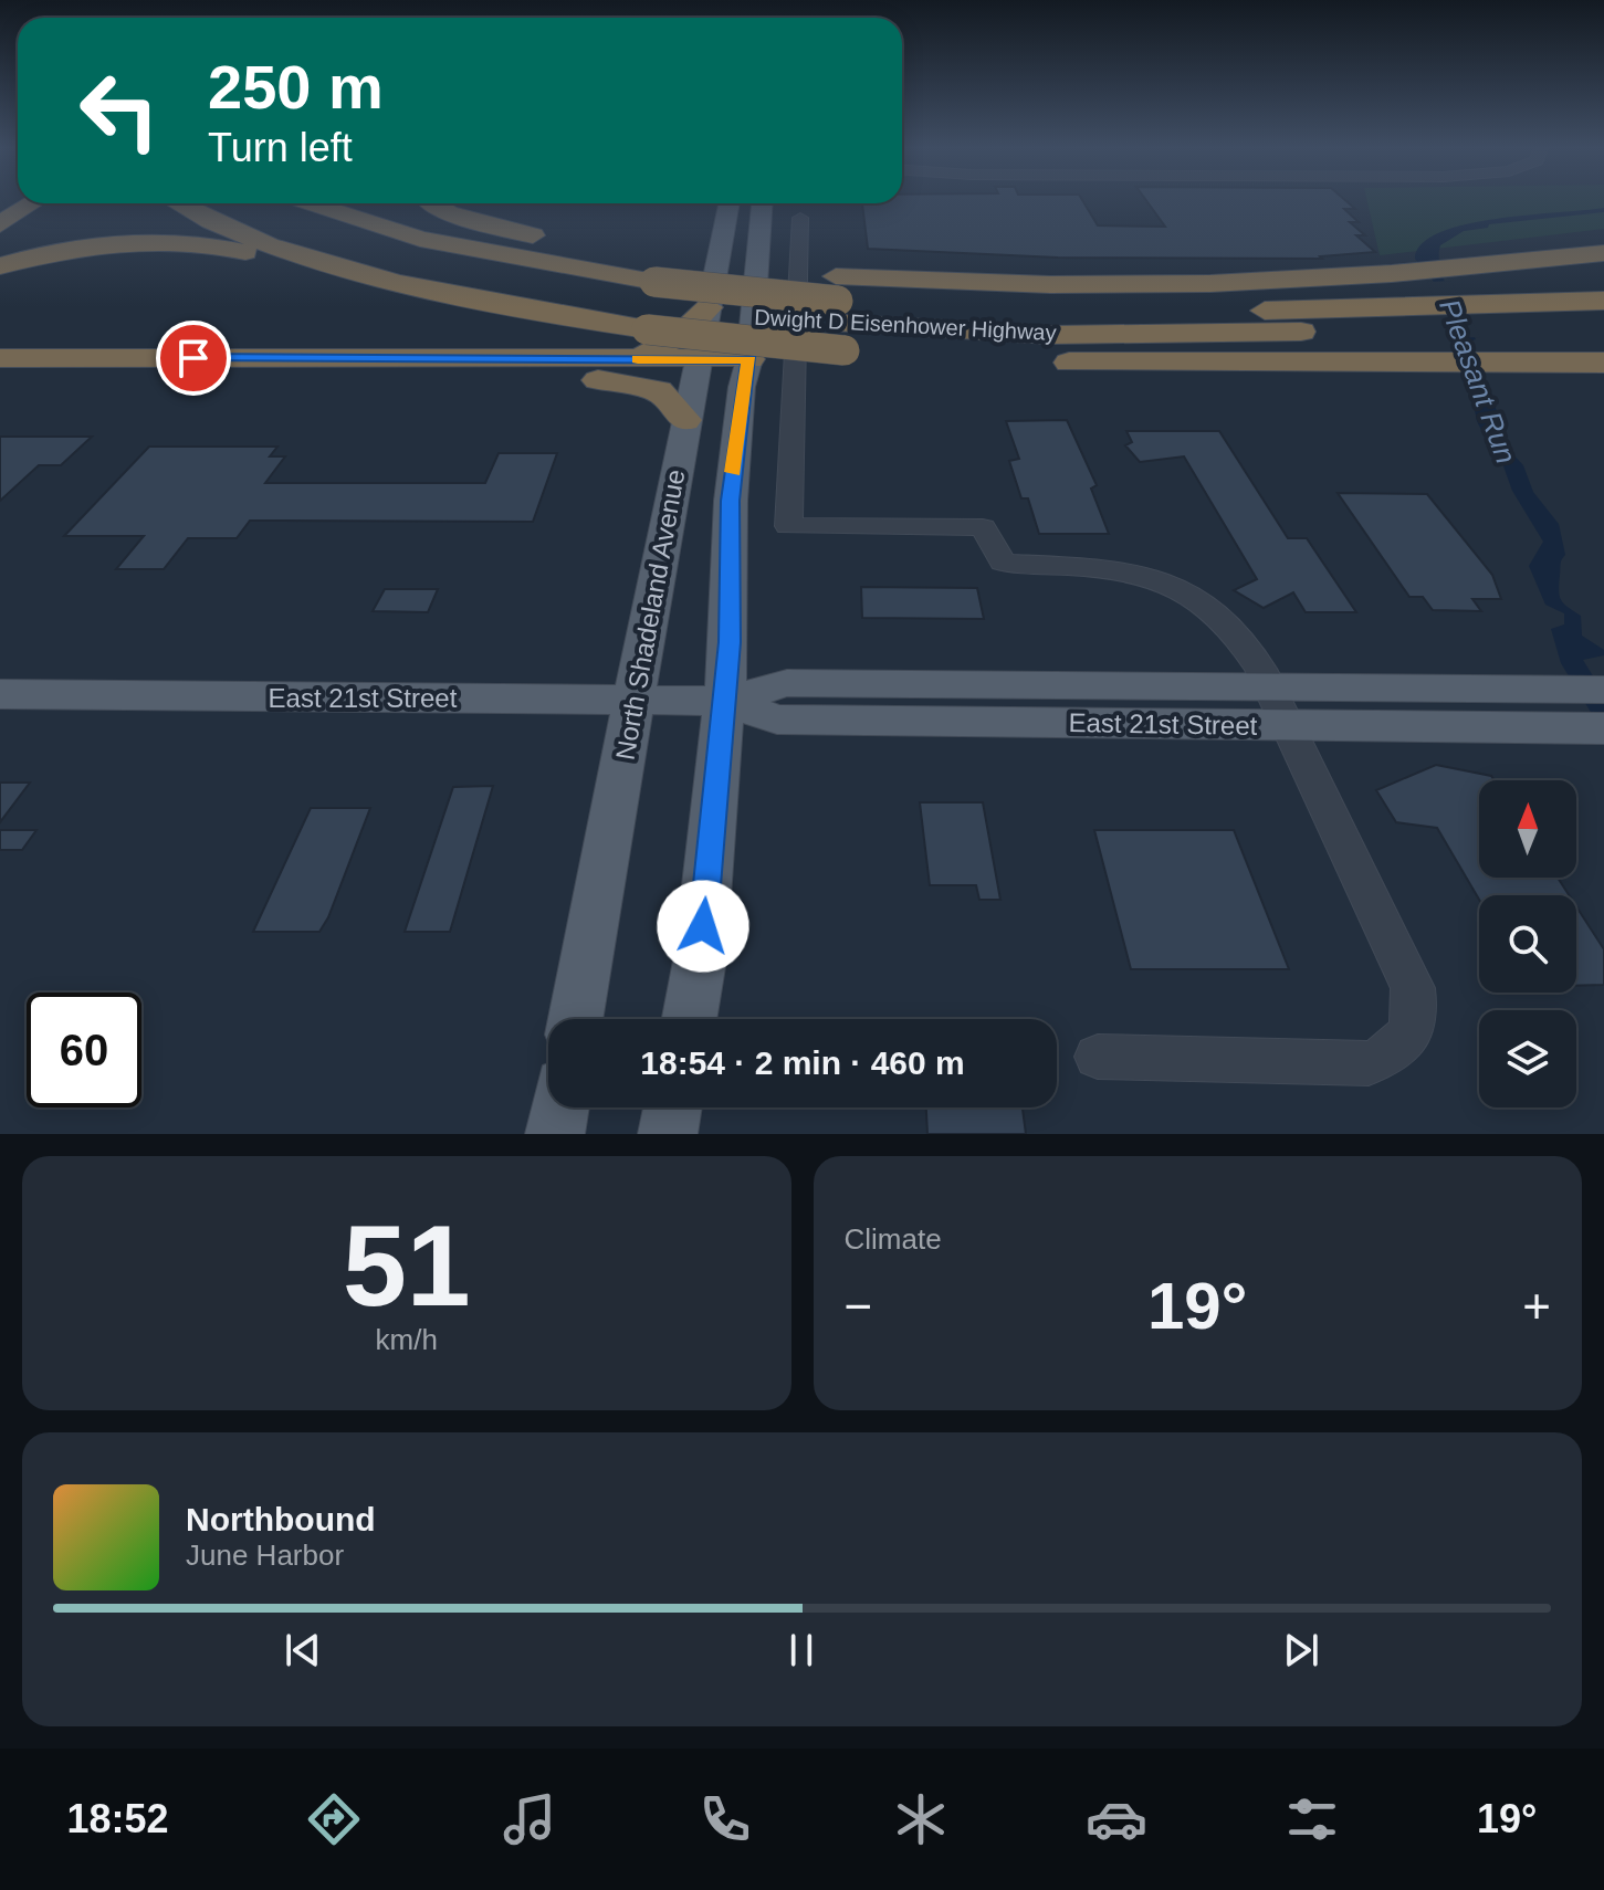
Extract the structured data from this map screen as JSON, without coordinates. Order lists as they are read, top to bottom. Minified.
{"streets":{"highway":["Dwight D Eisenhower Highway"],"main road":["North Shadeland Avenue","East 21st Street"]},"crossings":[["North Shadeland Avenue","East 21st Street"]],"water":["Pleasant Run"],"north":"top","page":{"turn":["250 m","Turn left"],"limit":"60","trip":"18:54 · 2 min · 460 m","tile":[["51","km/h"],"Climate"],"heat":["−","19°","+"],"song":["Northbound","June Harbor"],"tabs":["18:52","19°"]}}
